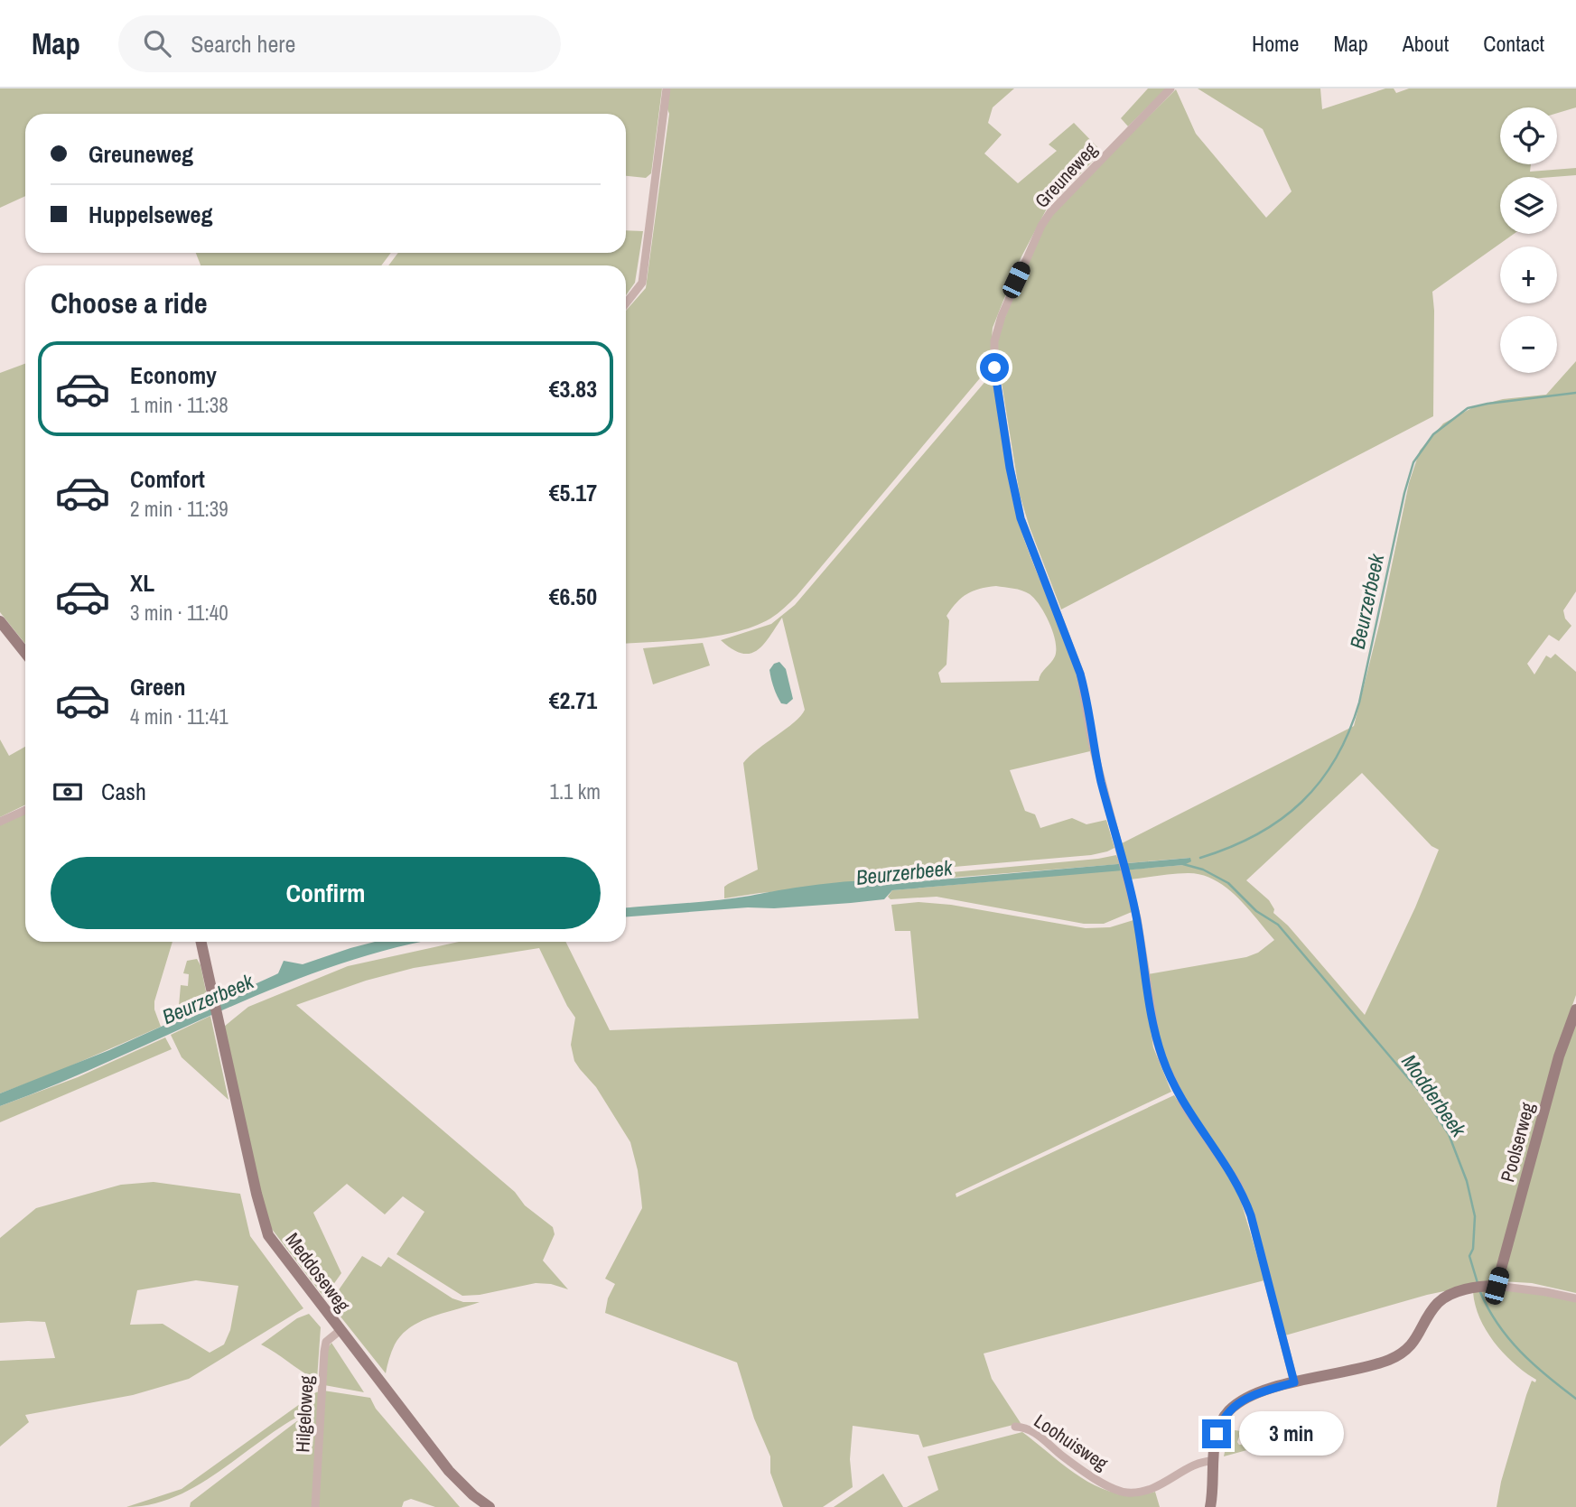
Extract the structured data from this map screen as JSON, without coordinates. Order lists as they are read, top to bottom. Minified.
{"streets":{"street":["Greuneweg","Poolserweg","Meddoseweg","Hilgeloweg","Loohuisweg"]},"crossings":[["Meddoseweg","Hilgeloweg"]],"water":["Beurzerbeek","Modderbeek"],"page":{"header":"Map","search":"Search here","nav":["Home","Map","About","Contact"],"map_buttons":["+","−"],"banner":["Greuneweg","Huppelseweg"],"heading":"Choose a ride","list":[{"name":"Economy","note":"1 min · 11:38","value":"€3.83"},{"name":"Comfort","note":"2 min · 11:39","value":"€5.17"},{"name":"XL","note":"3 min · 11:40","value":"€6.50"},{"name":"Green","note":"4 min · 11:41","value":"€2.71"}],"pay":["Cash","1.1 km"],"buttons":"Confirm","bubble":"3 min"}}
